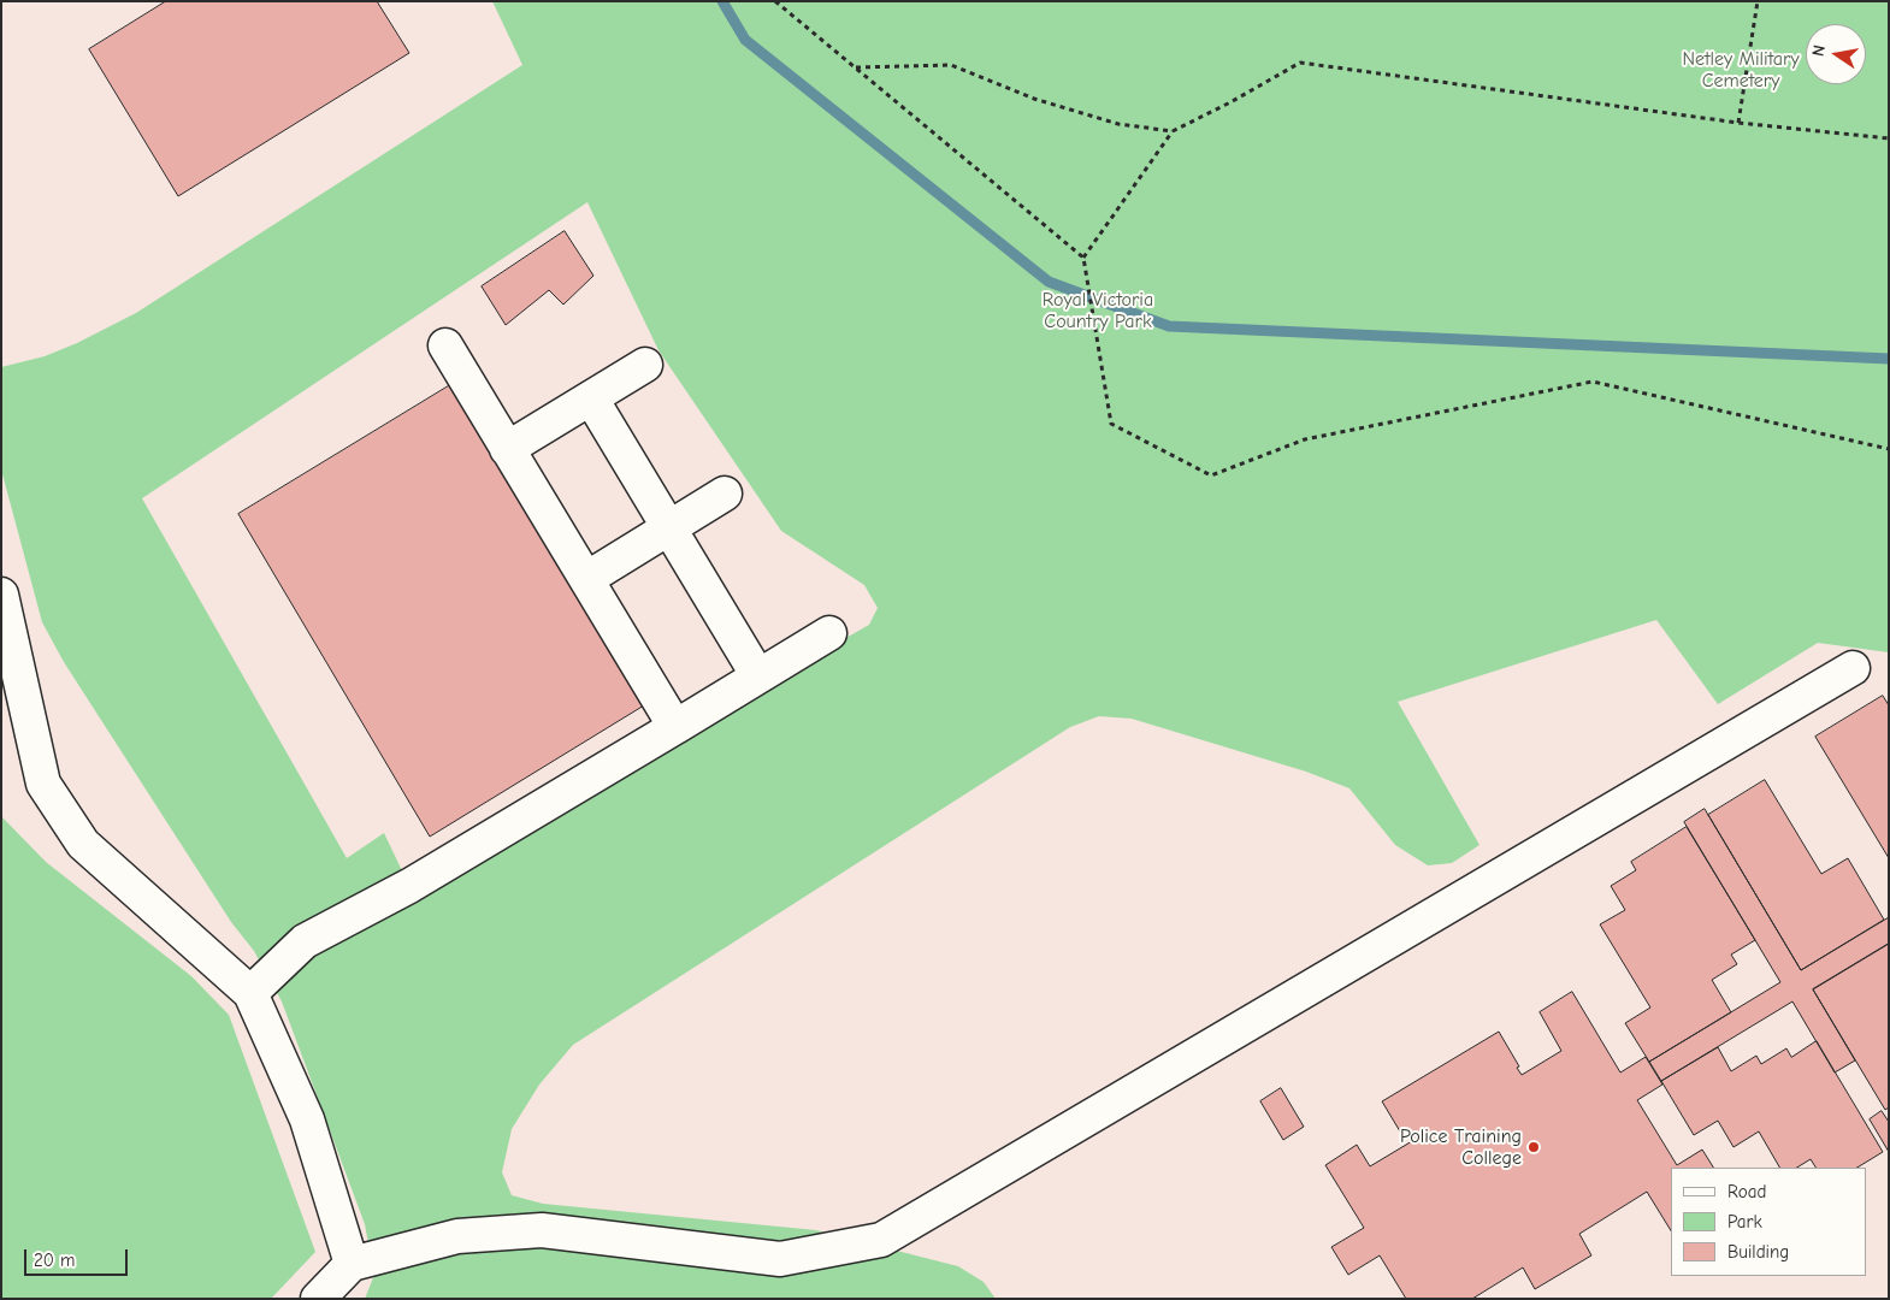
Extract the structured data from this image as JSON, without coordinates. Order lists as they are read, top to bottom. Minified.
{"parks":["Netley Military Cemetery","Royal Victoria Country Park"],"places":["Police Training College"],"legend":["Road","Park","Building"],"scale_bar":"20 m","north":"left"}
